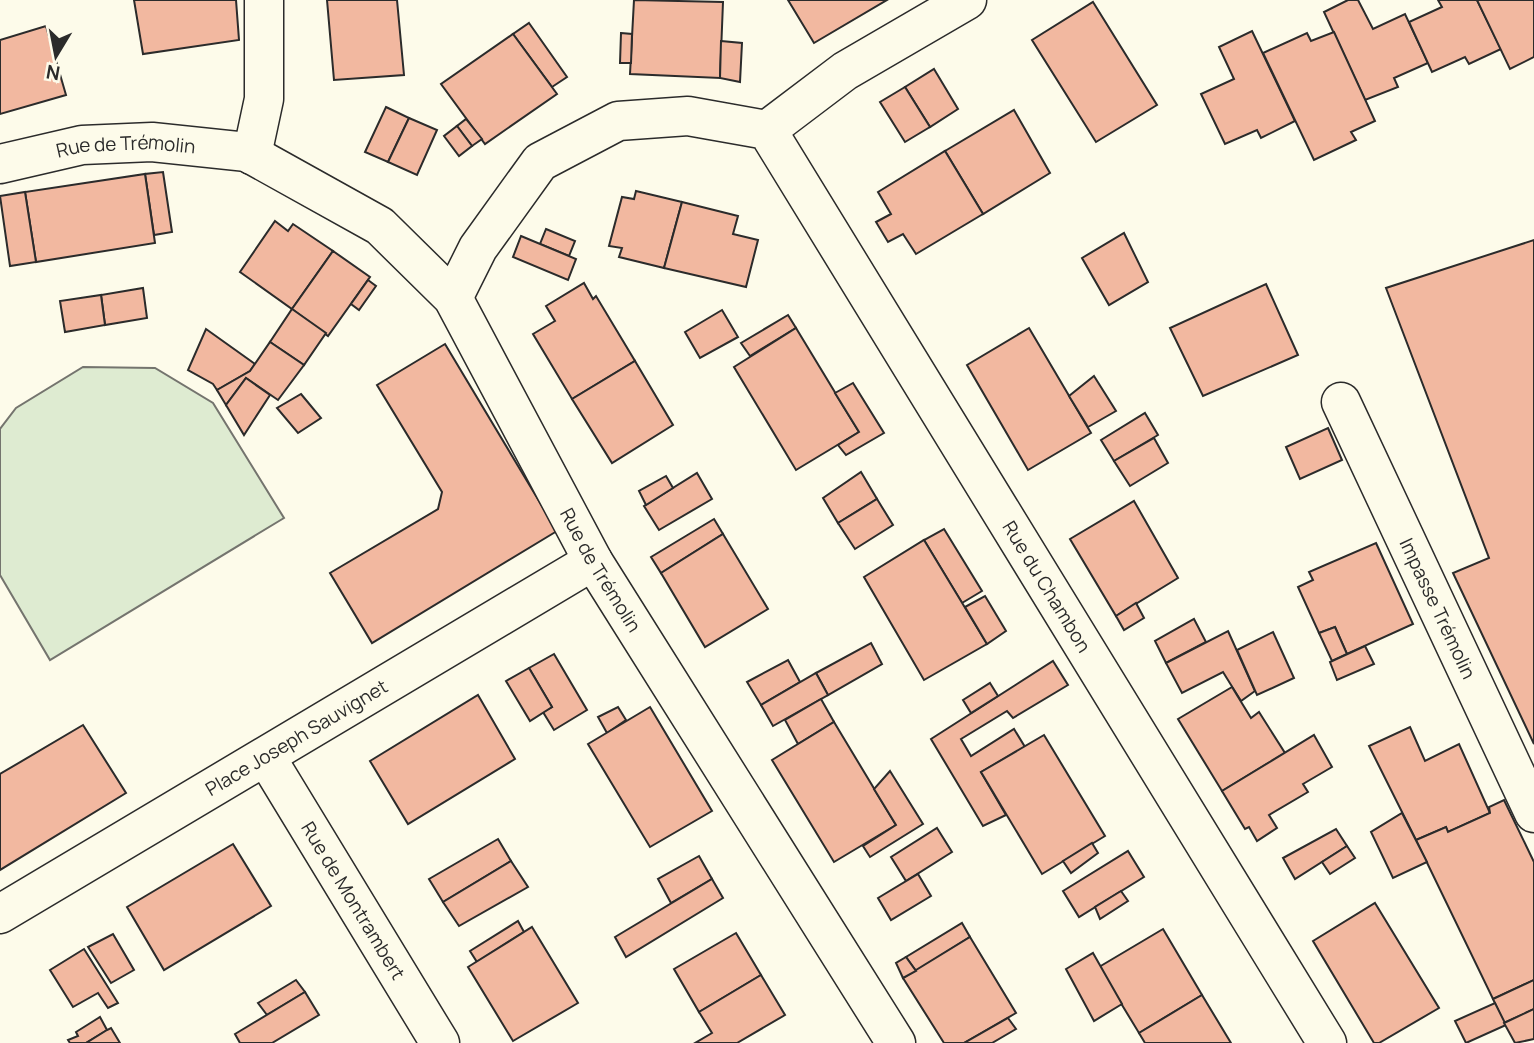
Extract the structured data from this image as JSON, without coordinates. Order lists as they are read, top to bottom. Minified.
{"streets":{"street":["Rue de Trémolin","Rue du Chambon","Impasse Trémolin","Place Joseph Sauvignet","Rue de Montrambert"]},"crossings":[["Rue de Trémolin","Place Joseph Sauvignet"],["Place Joseph Sauvignet","Rue de Montrambert"]],"north":"bottom"}
